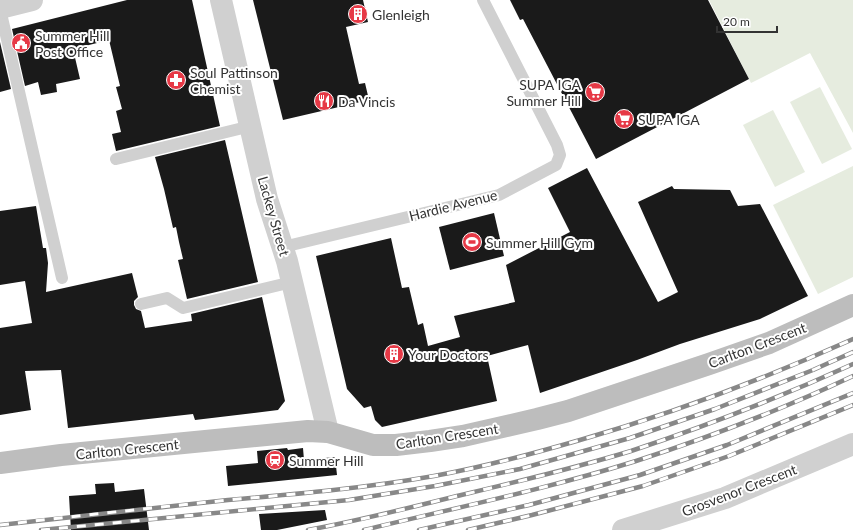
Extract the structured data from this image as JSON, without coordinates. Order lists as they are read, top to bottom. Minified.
{"streets":{"main road":["Carlton Crescent"],"street":["Lackey Street","Grosvenor Crescent"],"lane":["Hardie Avenue"]},"crossings":[["Hardie Avenue","Lackey Street"],["Lackey Street","Carlton Crescent"]],"places":{"building":["Glenleigh","Your Doctors"],"public building":["Summer Hill Post Office"],"pharmacy":["Soul Pattinson Chemist"],"supermarket":["SUPA IGA Summer Hill","SUPA IGA"],"restaurant":["Da Vincis"],"sports":["Summer Hill Gym"],"station":["Summer Hill"]},"scale_bar":"20 m"}
